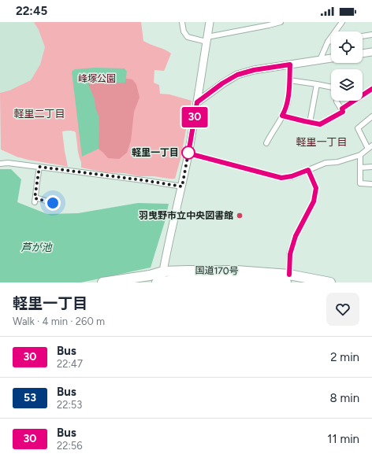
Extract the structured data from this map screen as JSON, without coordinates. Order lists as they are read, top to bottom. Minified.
{"streets":{"highway":["国道170号"]},"districts":["軽里二丁目","軽里一丁目"],"water":["芦が池"],"parks":["峰塚公園"],"places":["軽里一丁目","羽曳野市立中央図書館"],"lines":["bus line 30"],"page":{"status":"22:45","on_map":"30","heading":["軽里一丁目","Walk · 4 min · 260 m"],"list":[{"mark":"30","name":"Bus","note":"22:47","value":"2 min"},{"mark":"53","name":"Bus","note":"22:53","value":"8 min"},{"mark":"30","name":"Bus","note":"22:56","value":"11 min"}]}}
